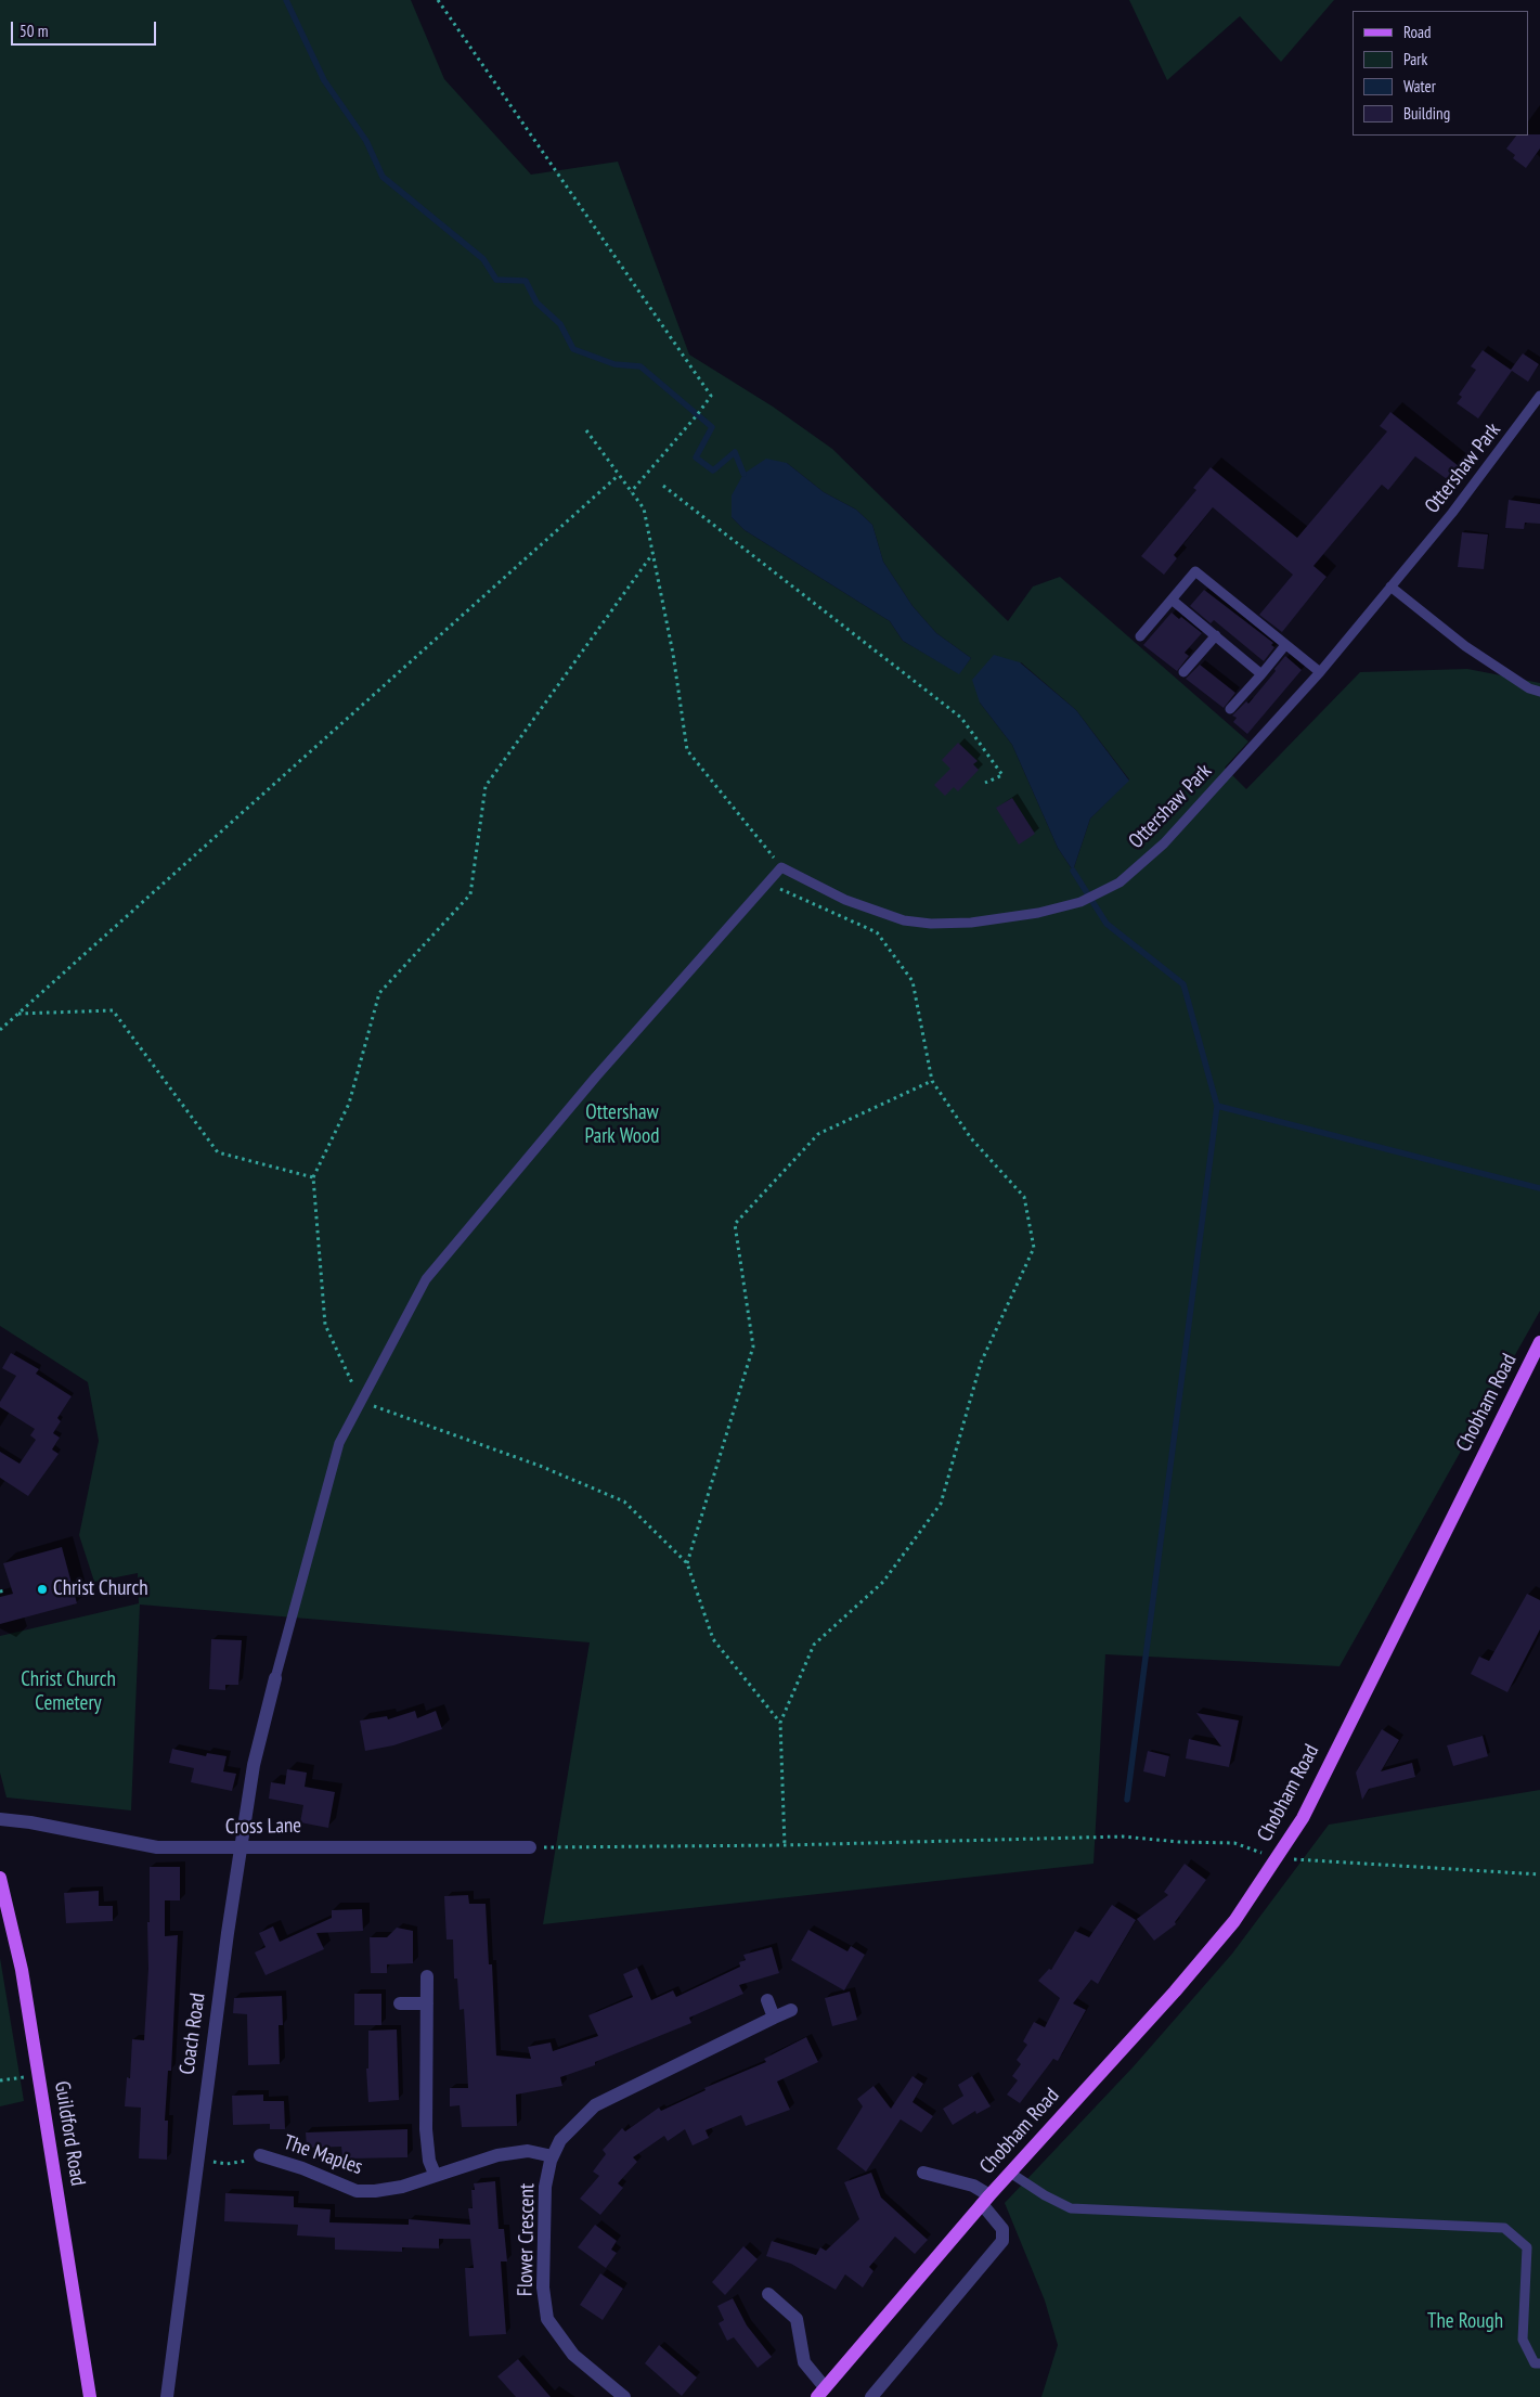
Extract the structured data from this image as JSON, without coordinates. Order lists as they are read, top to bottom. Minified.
{"streets":{"main road":["Chobham Road","Guildford Road"],"street":["Cross Lane","Coach Road","The Maples","Flower Crescent"],"lane":["Ottershaw Park"]},"crossings":[["Cross Lane","Coach Road"],["The Maples","Flower Crescent"]],"parks":["Ottershaw Park Wood","Christ Church Cemetery","The Rough"],"places":["Christ Church"],"legend":["Road","Park","Water","Building"],"scale_bar":"50 m"}
